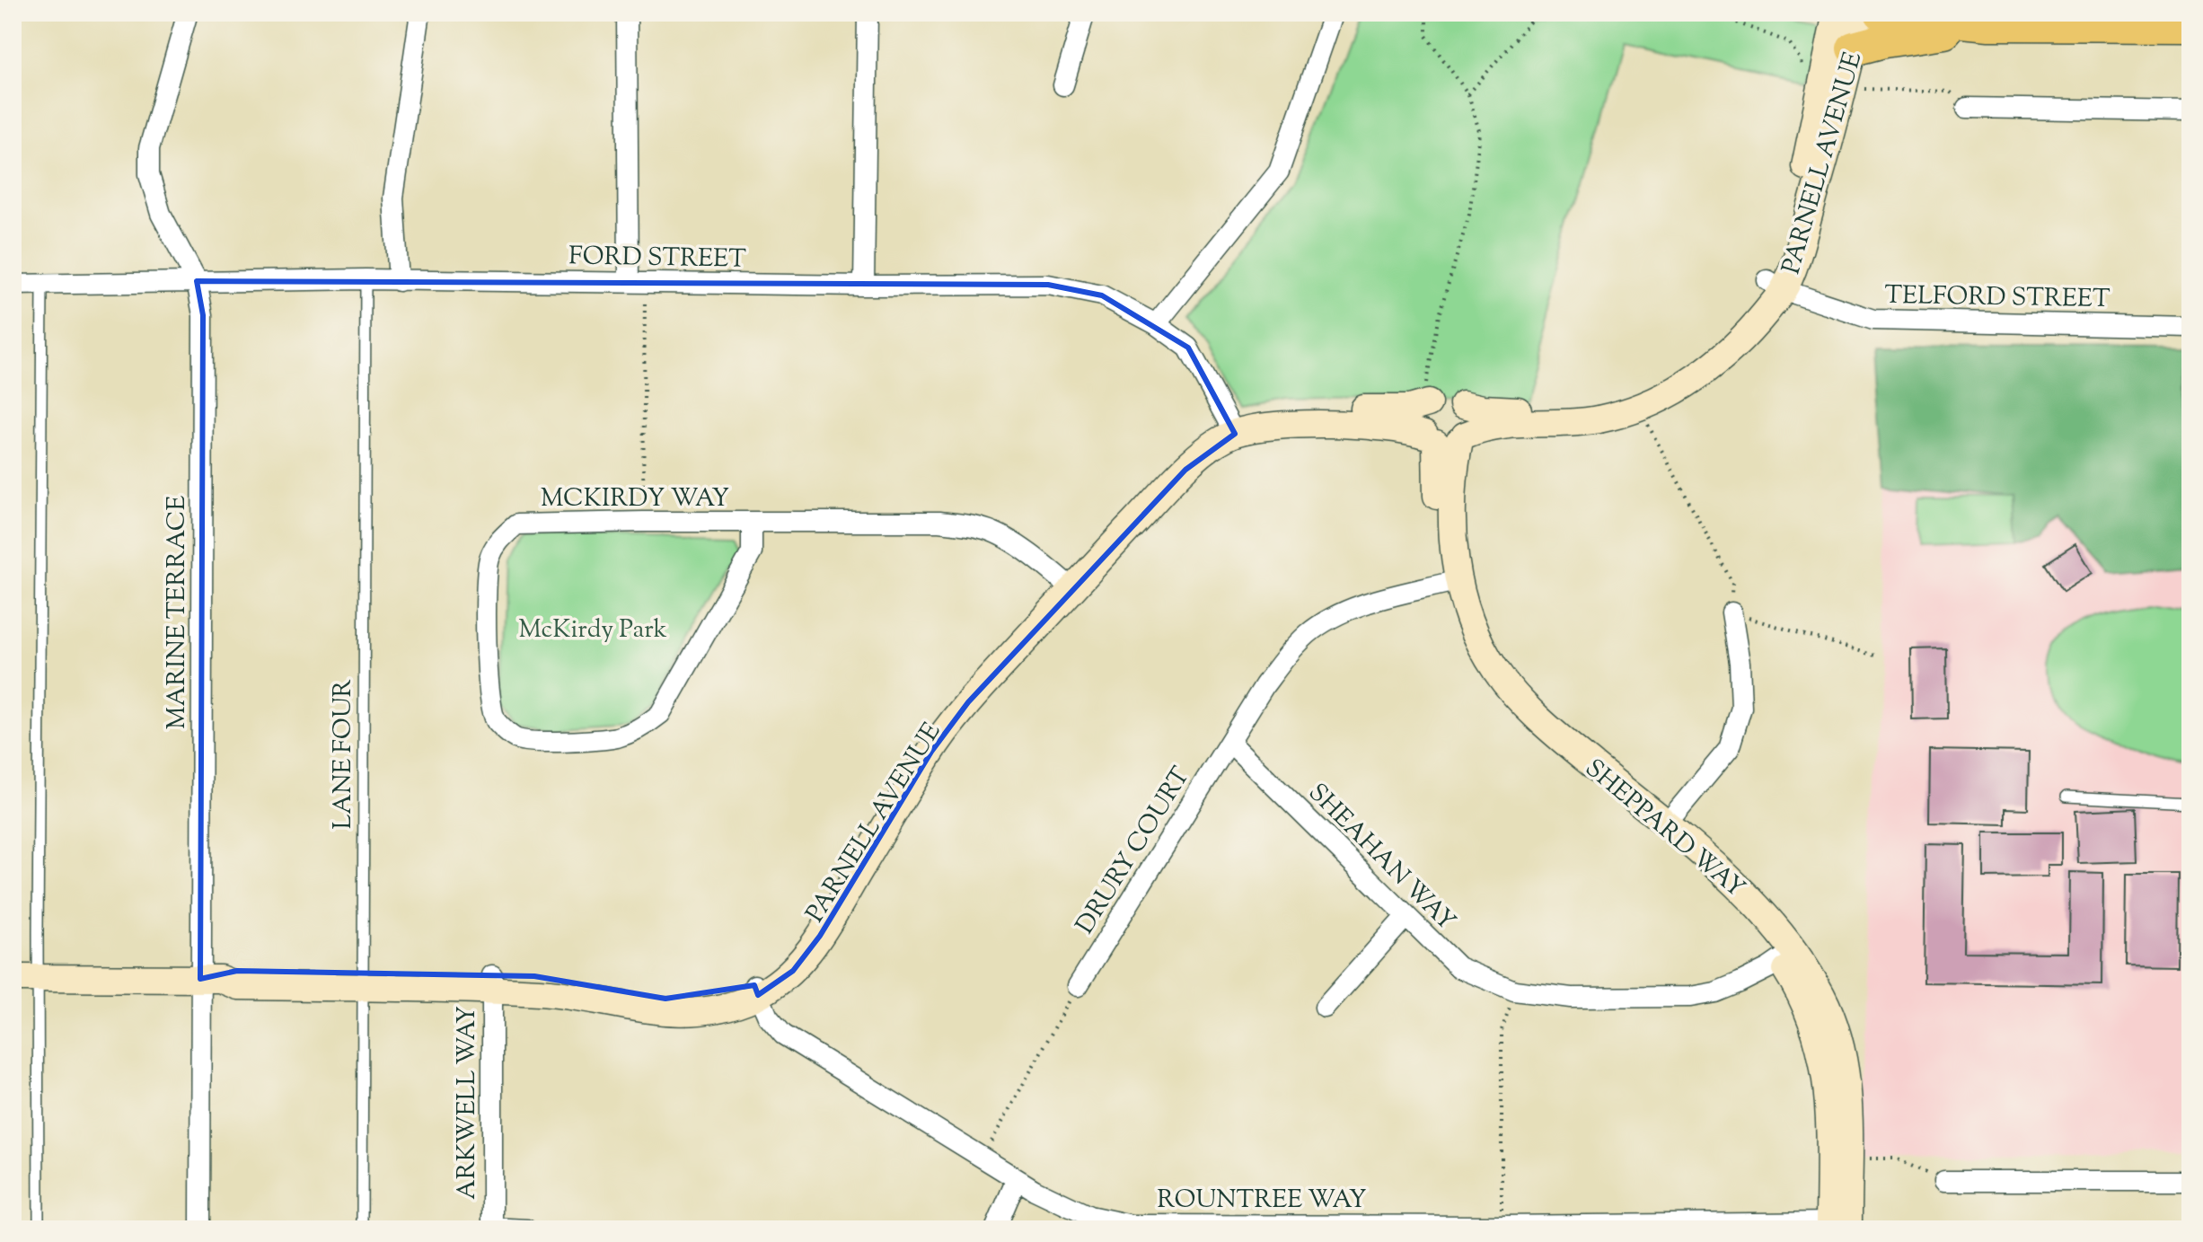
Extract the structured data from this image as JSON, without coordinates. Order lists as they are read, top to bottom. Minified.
{"streets":{"street":["PARNELL AVENUE","FORD STREET","TELFORD STREET","MCKIRDY WAY","MARINE TERRACE","SHEPPARD WAY","DRURY COURT","SHEAHAN WAY","ARKWELL WAY","ROUNTREE WAY"],"lane":["LANE FOUR"]},"crossings":[["PARNELL AVENUE","FORD STREET"],["PARNELL AVENUE","TELFORD STREET"],["PARNELL AVENUE","MCKIRDY WAY"],["PARNELL AVENUE","MARINE TERRACE"],["PARNELL AVENUE","LANE FOUR"],["PARNELL AVENUE","SHEPPARD WAY"],["PARNELL AVENUE","ARKWELL WAY"],["PARNELL AVENUE","ROUNTREE WAY"],["FORD STREET","MARINE TERRACE"],["FORD STREET","LANE FOUR"],["SHEPPARD WAY","SHEAHAN WAY"],["SHEPPARD WAY","ROUNTREE WAY"],["DRURY COURT","SHEAHAN WAY"]],"parks":["McKirdy Park"]}
